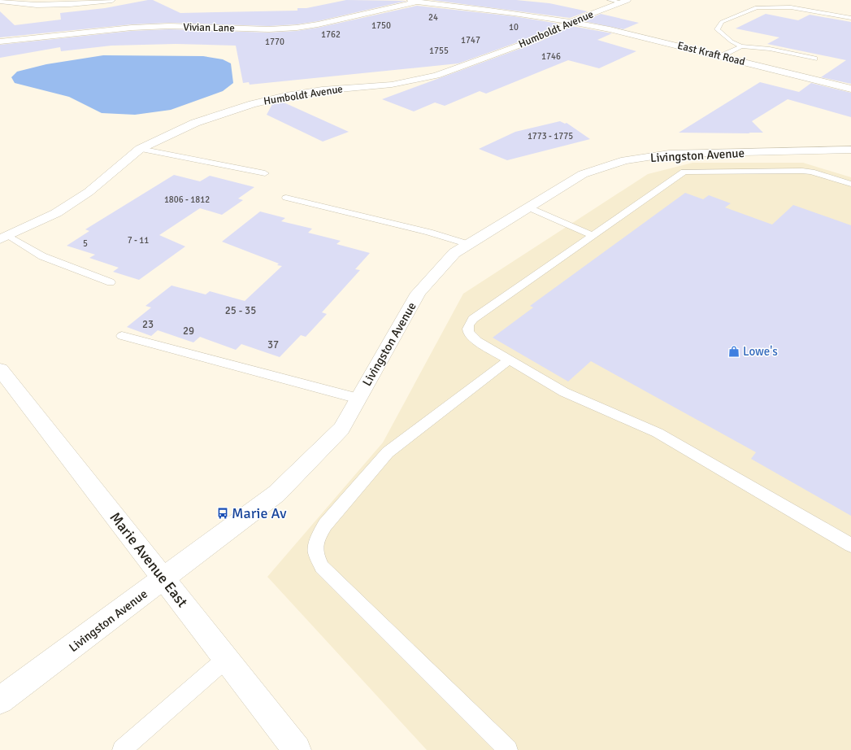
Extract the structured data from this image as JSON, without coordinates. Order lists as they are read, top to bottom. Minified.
{"streets":{"street":["Vivian Lane","Humboldt Avenue","East Kraft Road","Livingston Avenue","Marie Avenue East"]},"crossings":[["Vivian Lane","Humboldt Avenue"],["Vivian Lane","East Kraft Road"],["Humboldt Avenue","East Kraft Road"],["Livingston Avenue","Marie Avenue East"]],"places":{"shop":["Lowe's"],"bus stop":["Marie Av"]},"house_numbers":["24","1750","10","1762","1747","1770","1755","1746","1773 - 1775","1806 - 1812","7 - 11","5","25 - 35","23","29","37"]}
